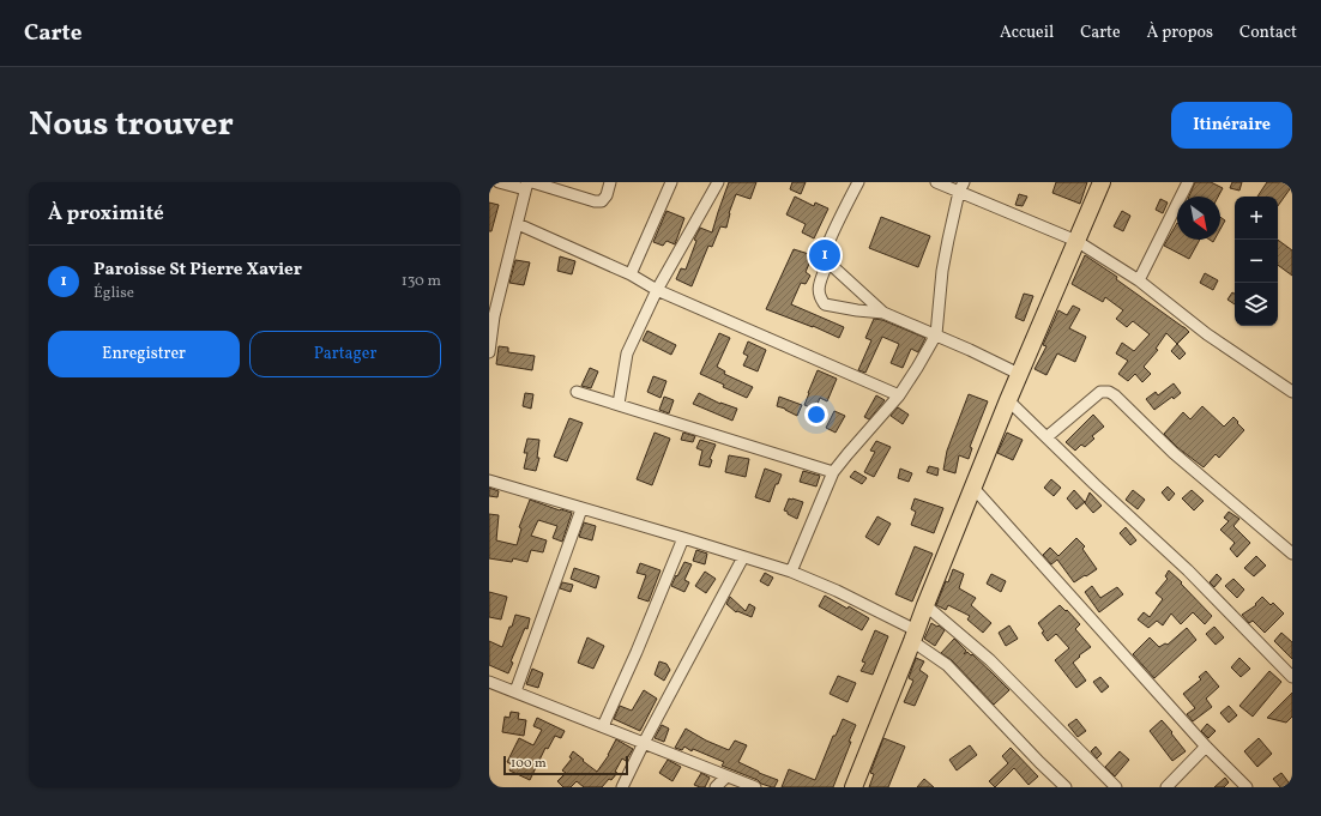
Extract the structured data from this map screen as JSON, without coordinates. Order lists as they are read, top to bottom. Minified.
{"scale_bar":"100 m","north":"bottom right","page":{"header":"Carte","nav":["Accueil","Carte","À propos","Contact"],"title":"Nous trouver","buttons":["Itinéraire",["Enregistrer","Partager"]],"heading":"À proximité","map_buttons":["+","−"],"pins":"1","list":[{"mark":"1","name":"Paroisse St Pierre Xavier","note":"Église","value":"130 m"}],"scale":"100 m"}}
